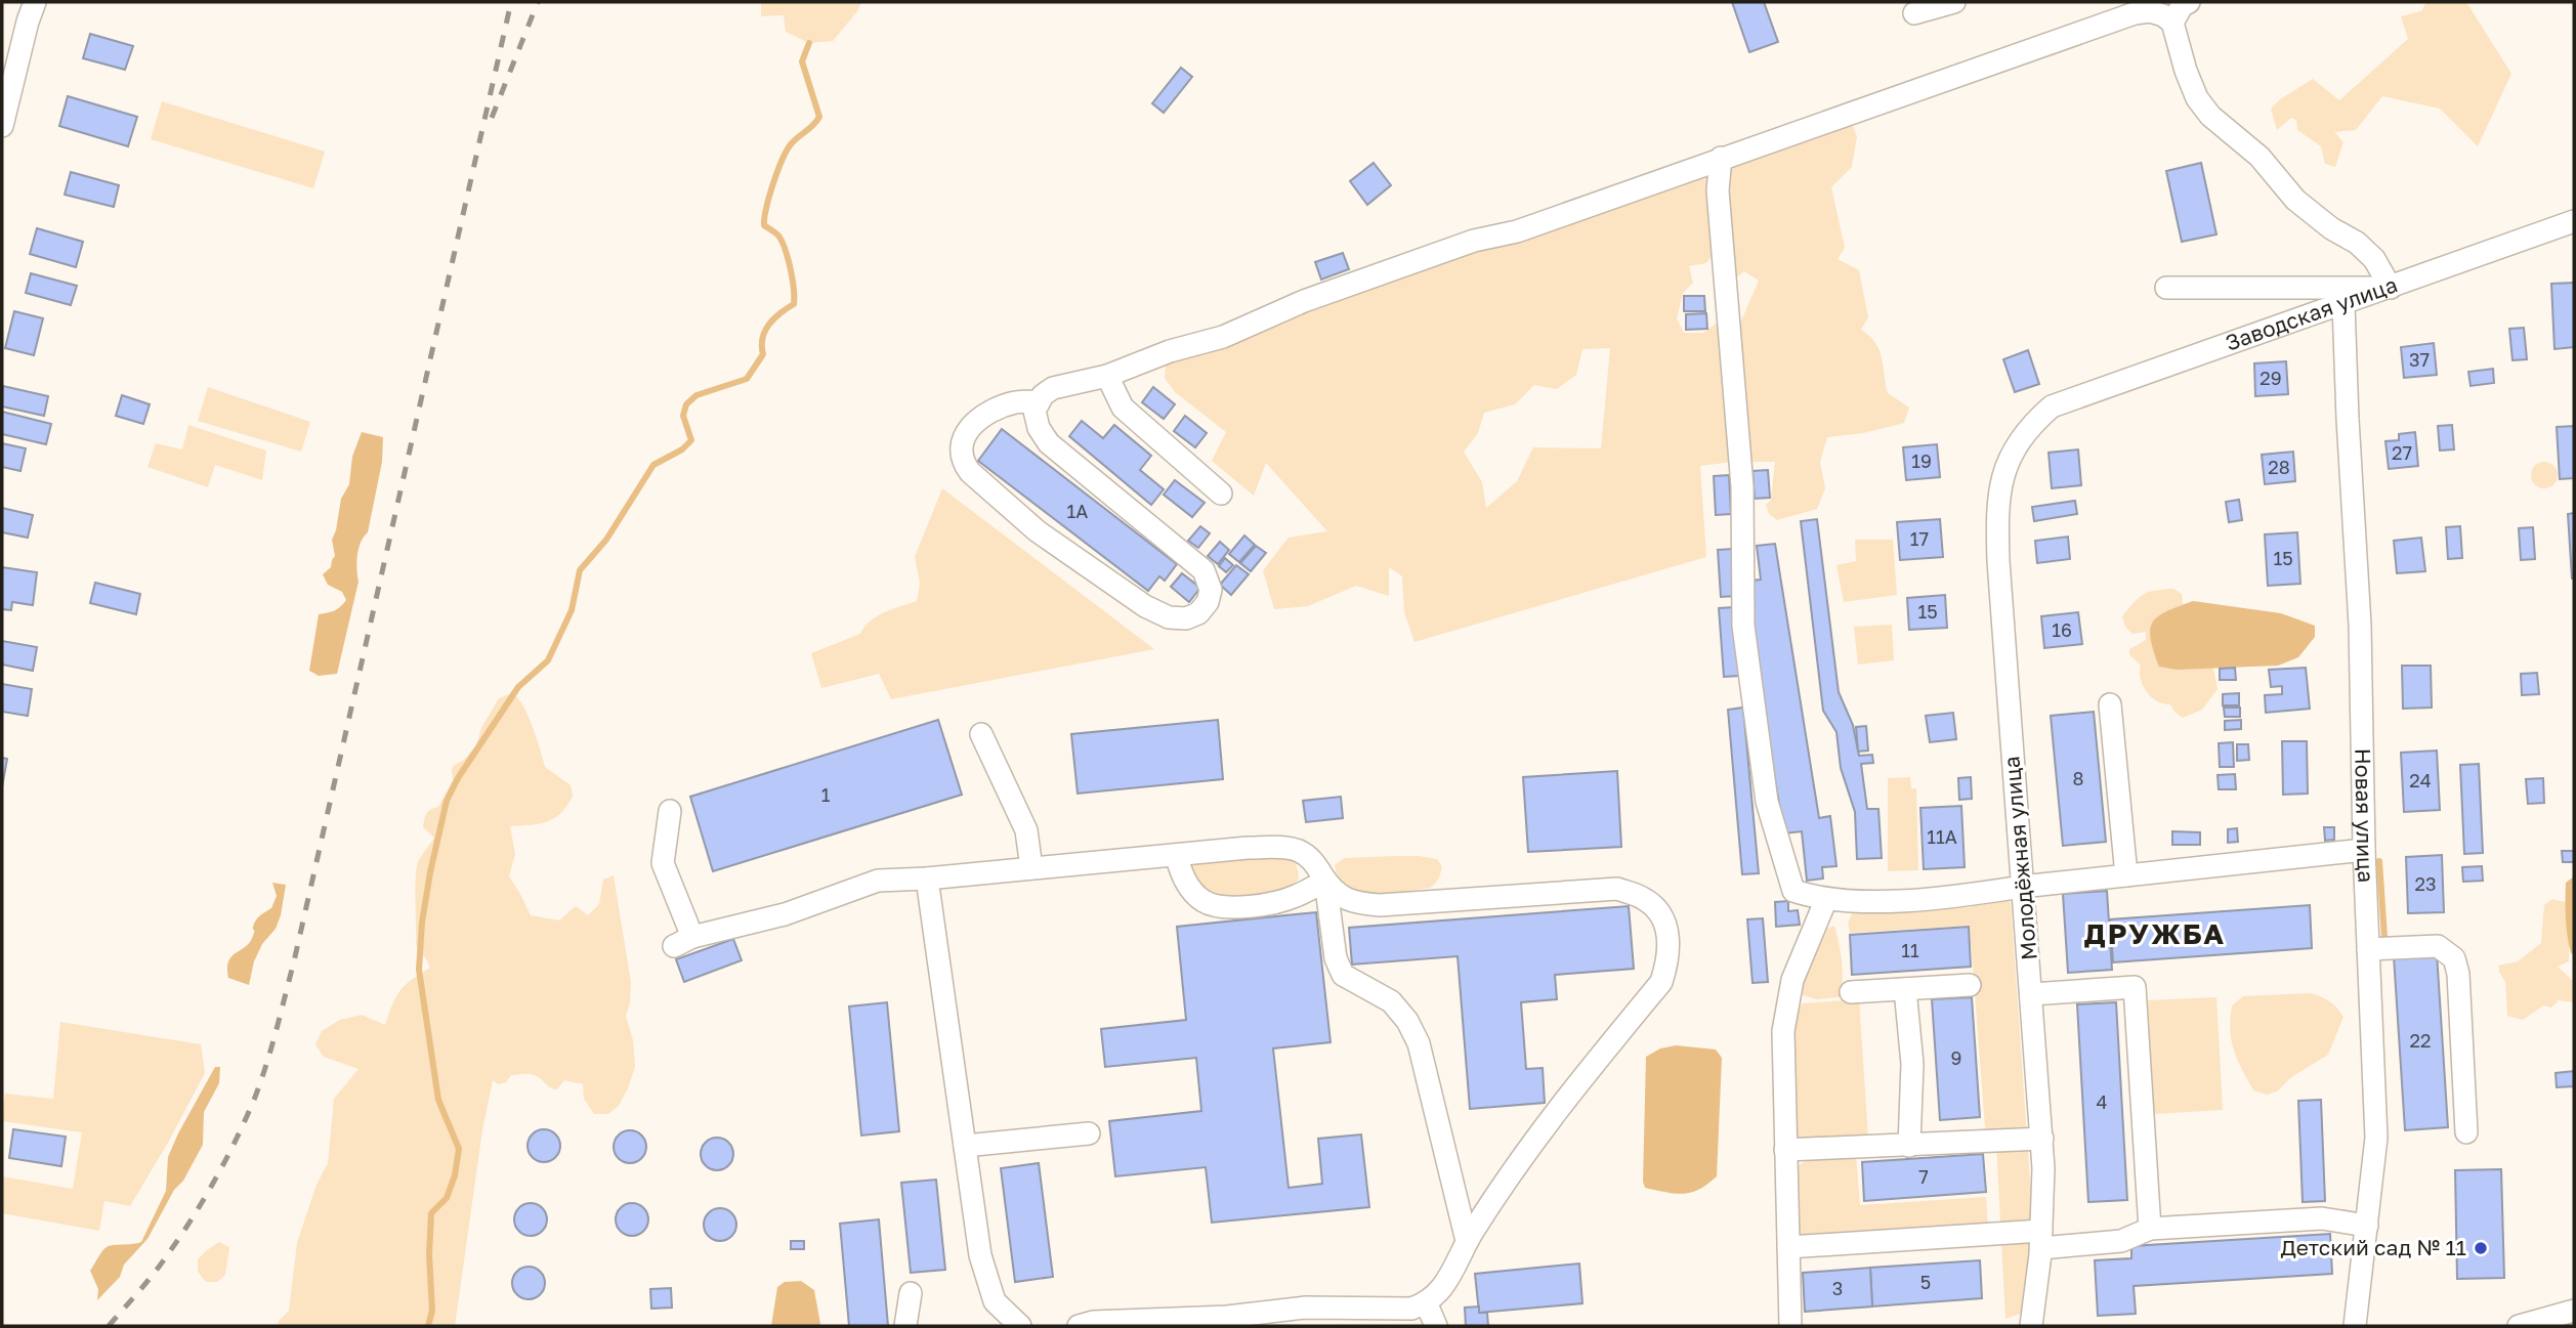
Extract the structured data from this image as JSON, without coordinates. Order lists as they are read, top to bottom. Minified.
{"streets":{"street":["Заводская улица","Новая улица","Молодёжная улица"]},"crossings":[["Заводская улица","Новая улица"],["Заводская улица","Молодёжная улица"]],"districts":["ДРУЖБА"],"places":["Детский сад № 11"],"house_numbers":["37","29","27","19","28","1А","17","15","15","16","8","24","1","11А","23","11","22","9","4","7","5","3"]}
